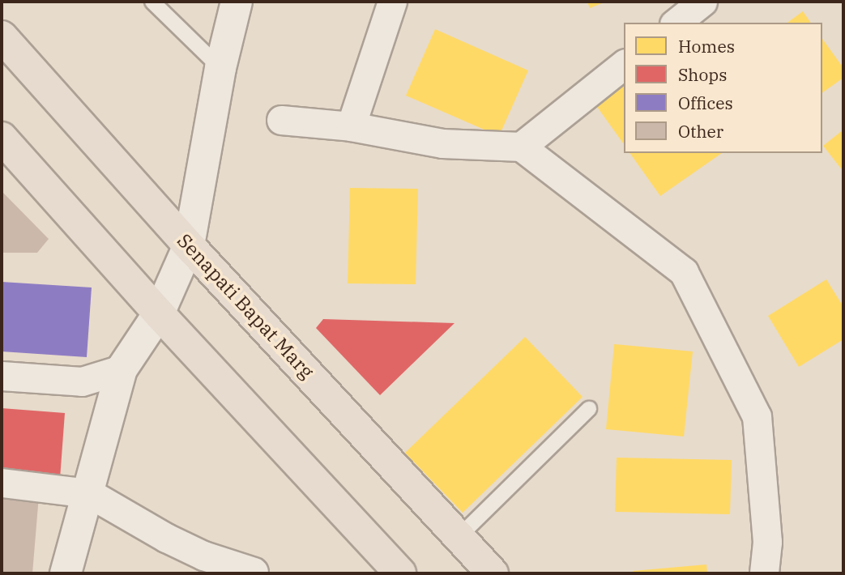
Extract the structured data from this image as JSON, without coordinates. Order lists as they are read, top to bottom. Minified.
{"streets":{"main road":["Senapati Bapat Marg"]},"legend":["Homes","Shops","Offices","Other"]}
